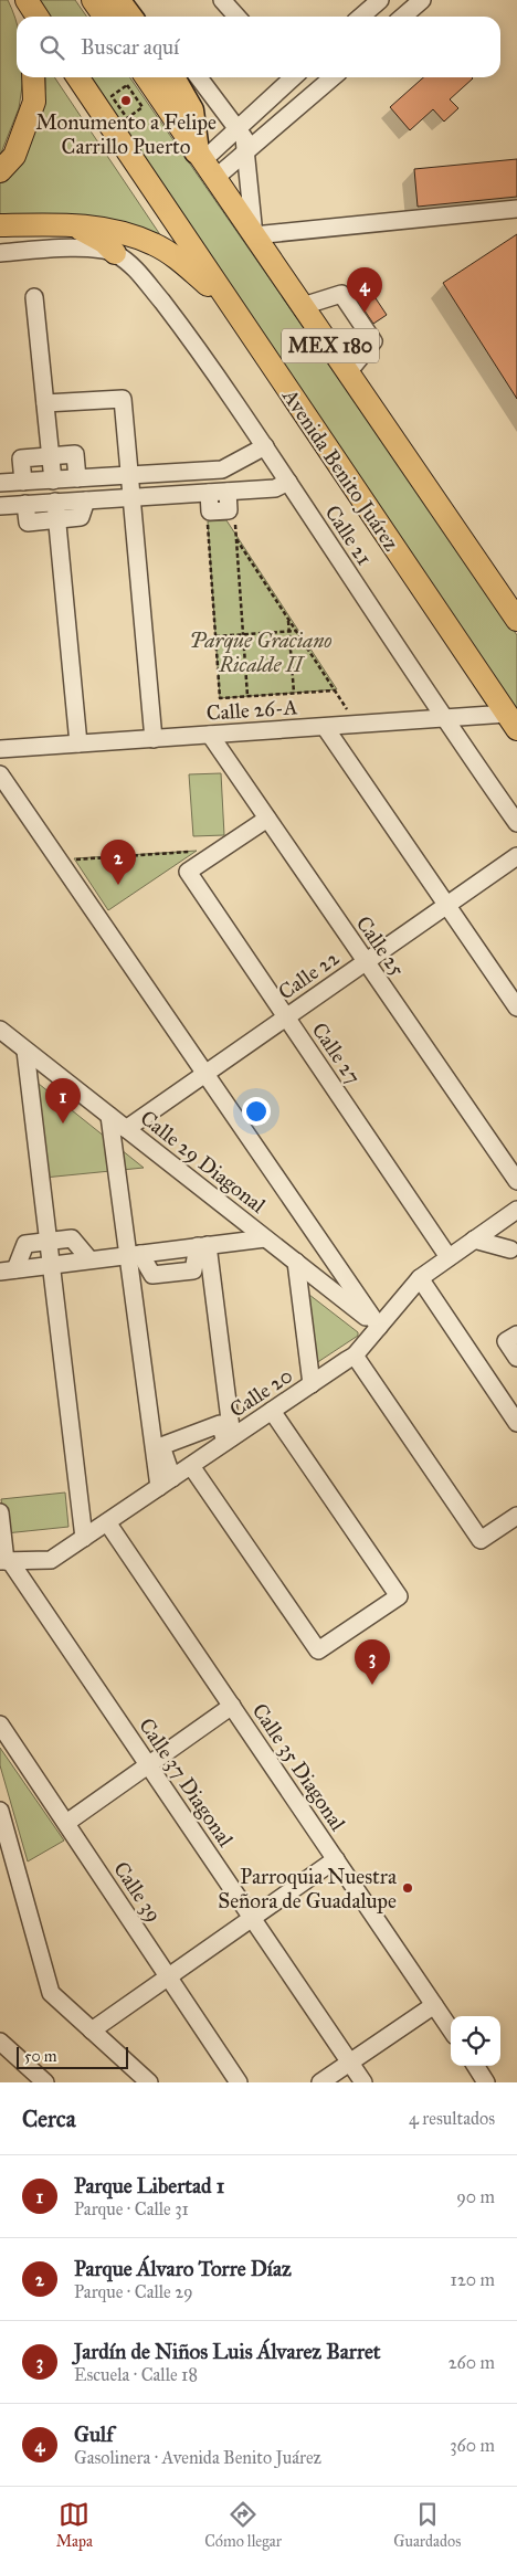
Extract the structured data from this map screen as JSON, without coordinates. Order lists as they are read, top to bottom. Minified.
{"streets":{"main road":["MEX 180","Avenida Benito Juárez"],"street":["Calle 21","Calle 26-A","Calle 25","Calle 22","Calle 27","Calle 29 Diagonal","Calle 20","Calle 35 Diagonal","Calle 37 Diagonal","Calle 39"]},"crossings":[["Avenida Benito Juárez","Calle 26-A"],["Calle 21","Calle 26-A"],["Calle 26-A","Calle 25"],["Calle 25","Calle 22"],["Calle 25","Calle 27"],["Calle 22","Calle 27"],["Calle 22","Calle 29 Diagonal"],["Calle 27","Calle 20"],["Calle 29 Diagonal","Calle 20"],["Calle 20","Calle 35 Diagonal"],["Calle 20","Calle 37 Diagonal"]],"parks":["Parque Graciano Ricalde II"],"places":["Monumento a Felipe Carrillo Puerto","Parroquia Nuestra Señora de Guadalupe"],"scale_bar":"50 m","page":{"search":"Buscar aquí","pins":["4","2","1","3"],"scale":"50 m","heading":["Cerca","4 resultados"],"list":[{"mark":"1","name":"Parque Libertad 1","note":"Parque · Calle 31","value":"90 m"},{"mark":"2","name":"Parque Álvaro Torre Díaz","note":"Parque · Calle 29","value":"120 m"},{"mark":"3","name":"Jardín de Niños Luis Álvarez Barret","note":"Escuela · Calle 18","value":"260 m"},{"mark":"4","name":"Gulf","note":"Gasolinera · Avenida Benito Juárez","value":"360 m"}],"nav":["Mapa","Cómo llegar","Guardados"]}}
